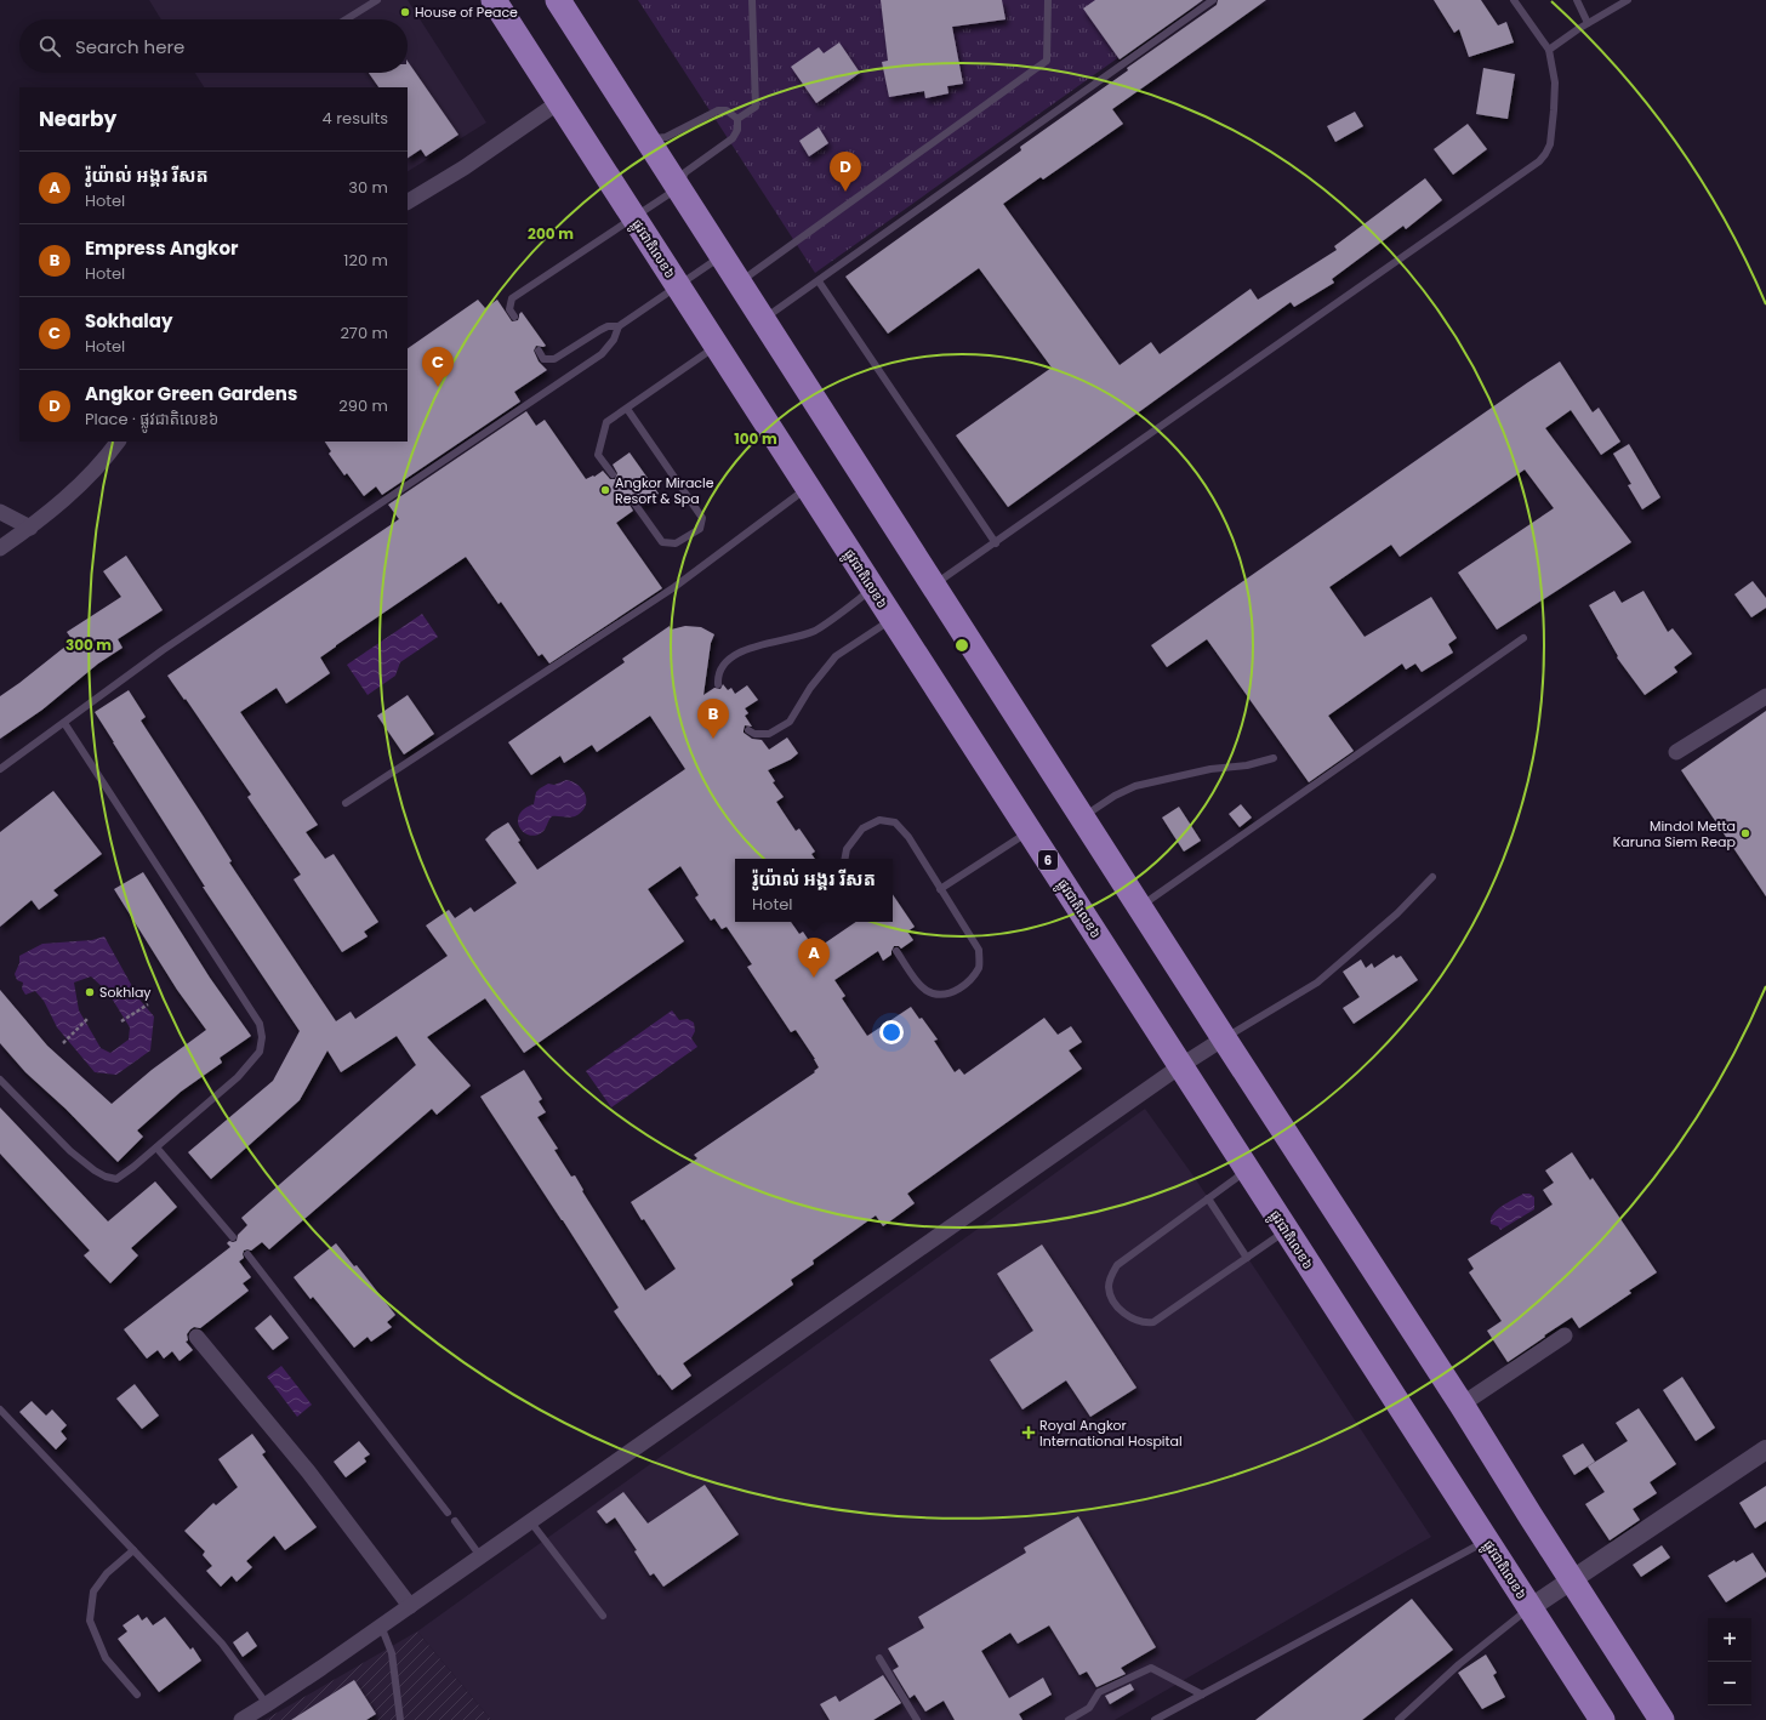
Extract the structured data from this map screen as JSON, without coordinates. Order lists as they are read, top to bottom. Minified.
{"streets":{"highway":["ផ្លូវជាតិលេខ៦","6"]},"places":{"other":["House of Peace","Angkor Miracle Resort & Spa","Mindol Metta Karuna Siem Reap","Sokhlay"],"health":["Royal Angkor International Hospital"]},"page":{"search":"Search here","heading":["Nearby","4 results"],"list":[{"mark":"A","name":"រ៉ូយ៉ាល់ អង្គរ រីសត","note":"Hotel","value":"30 m"},{"mark":"B","name":"Empress Angkor","note":"Hotel","value":"120 m"},{"mark":"C","name":"Sokhalay","note":"Hotel","value":"270 m"},{"mark":"D","name":"Angkor Green Gardens","note":"Place · ផ្លូវជាតិលេខ៦","value":"290 m"}],"pins":["D","C","B","A"],"popup":["រ៉ូយ៉ាល់ អង្គរ រីសត","Hotel"],"map_buttons":["+","−"]},"rings":["200 m","100 m","300 m"]}
